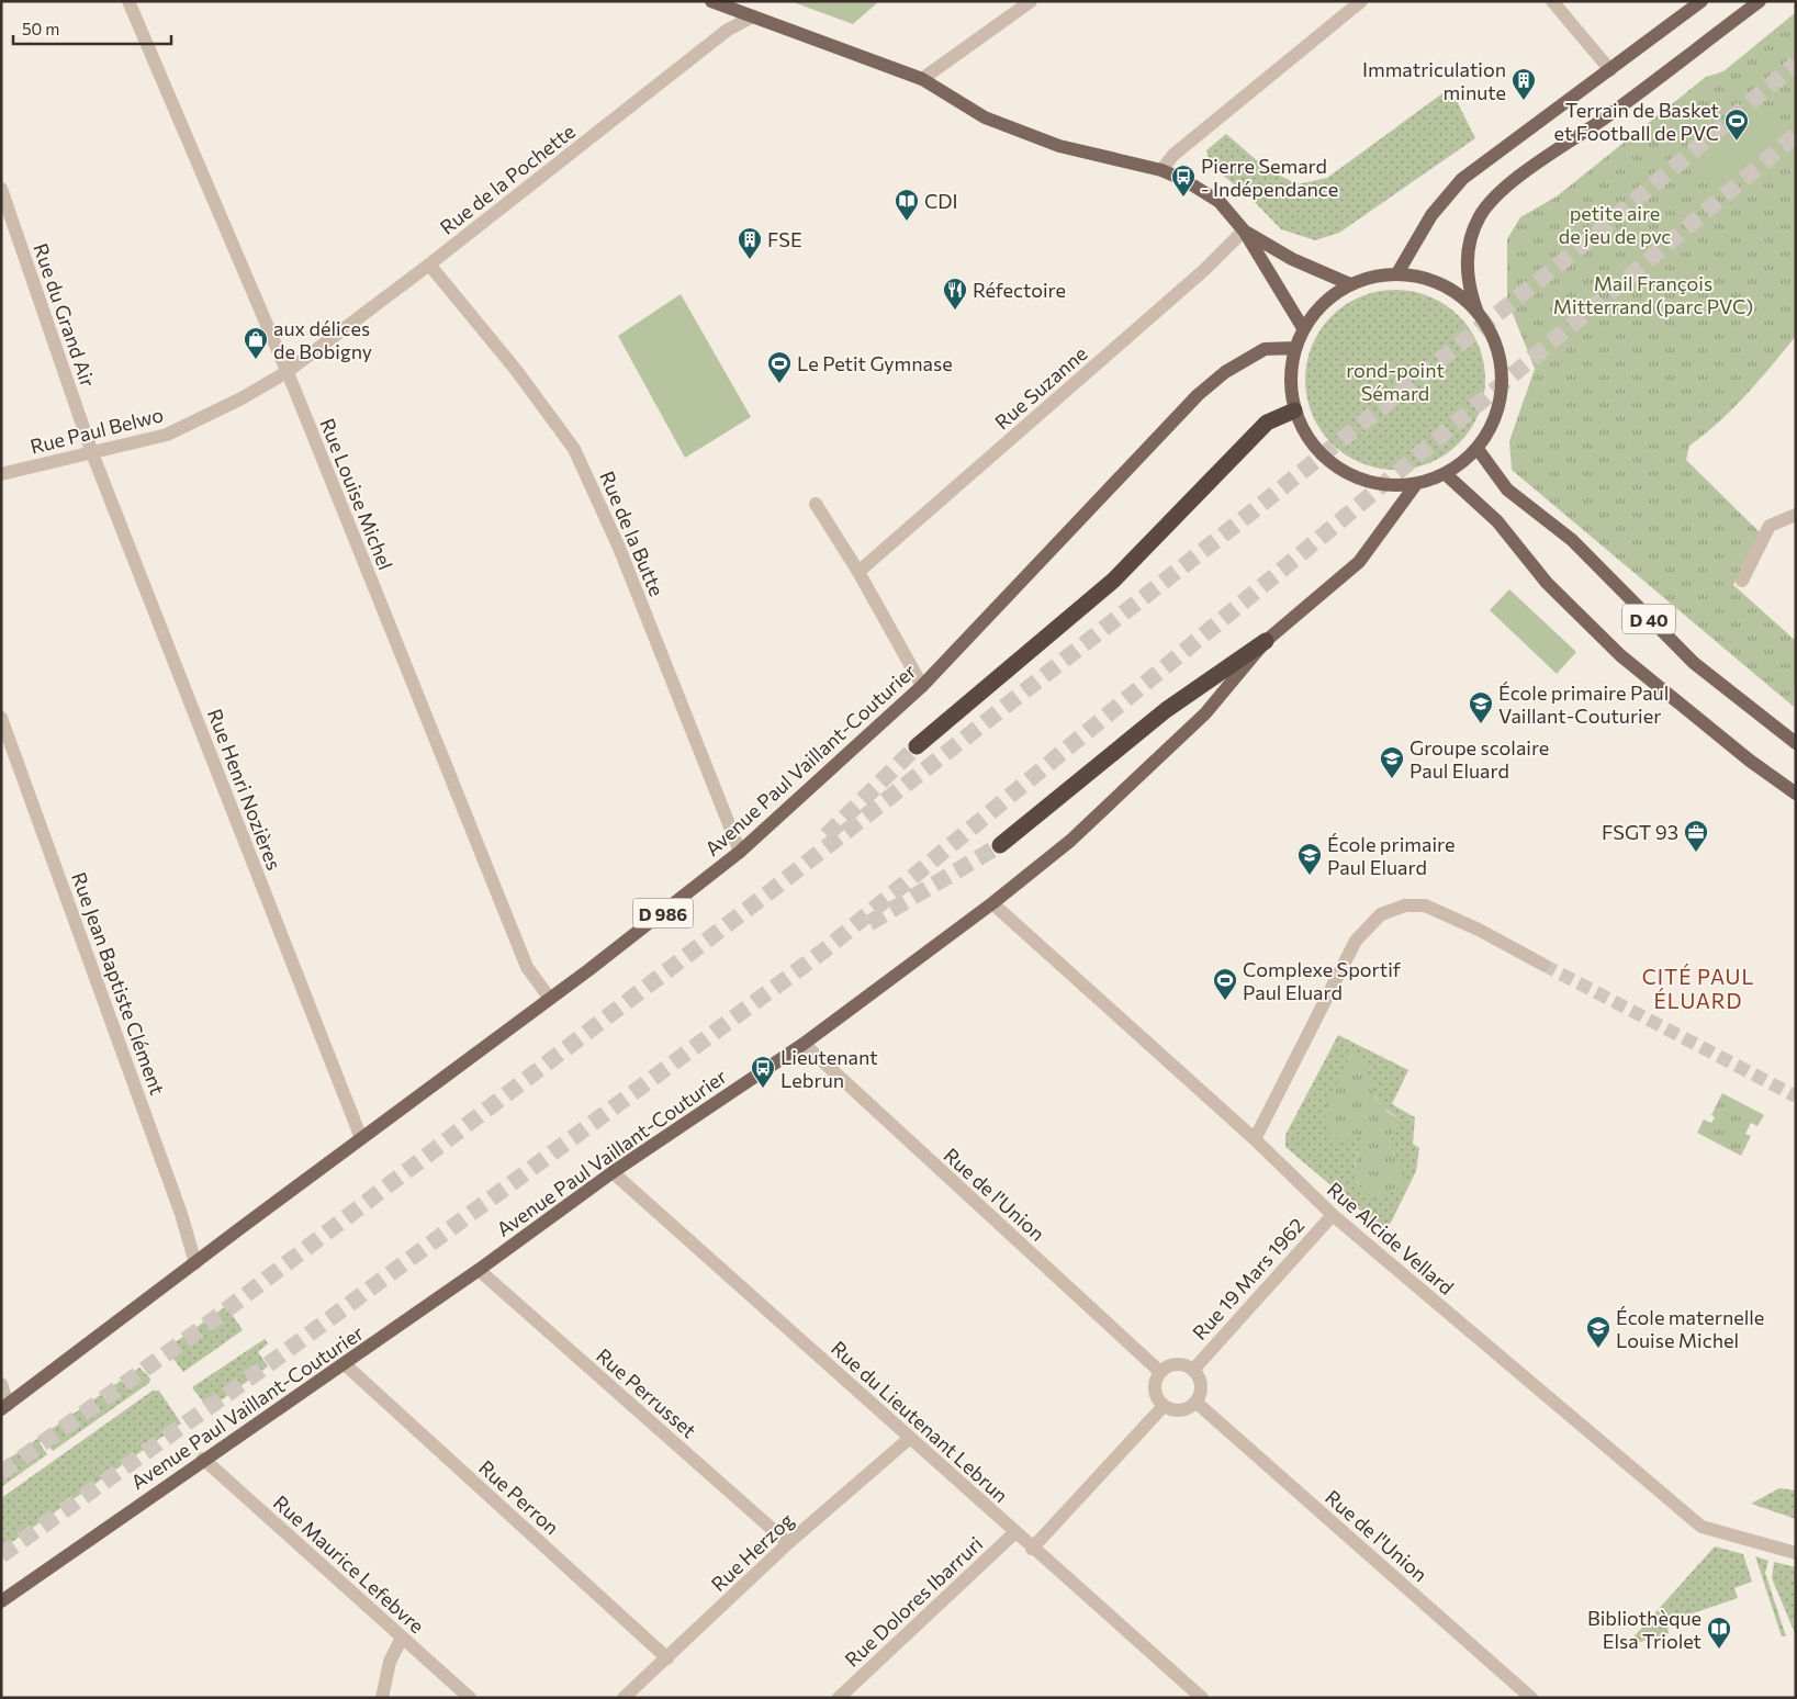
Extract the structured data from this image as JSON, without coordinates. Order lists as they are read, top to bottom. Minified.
{"streets":{"main road":["D 40","Avenue Paul Vaillant-Couturier","D 986"],"street":["Rue de la Pochette","Rue du Grand Air","Rue Suzanne","Rue Paul Belwo","Rue Louise Michel","Rue de la Butte","Rue Henri Nozières","Rue Jean Baptiste Clément","Rue de l'Union","Rue Alcide Vellard","Rue 19 Mars 1962","Rue Perrusset","Rue du Lieutenant Lebrun","Rue Perron","Rue Herzog","Rue Maurice Lefebvre","Rue Dolores Ibarruri"]},"crossings":[["Rue de la Pochette","Rue Paul Belwo"],["Rue de la Pochette","Rue Louise Michel"],["Rue de la Pochette","Rue de la Butte"],["Rue du Grand Air","Rue Paul Belwo"],["Rue du Grand Air","Rue Henri Nozières"],["Rue Paul Belwo","Rue Louise Michel"],["Rue Paul Belwo","Rue Henri Nozières"],["Rue Louise Michel","Avenue Paul Vaillant-Couturier"],["Rue de la Butte","Avenue Paul Vaillant-Couturier"],["Avenue Paul Vaillant-Couturier","Rue Henri Nozières"],["Avenue Paul Vaillant-Couturier","Rue Jean Baptiste Clément"],["Avenue Paul Vaillant-Couturier","Rue de l'Union"],["Avenue Paul Vaillant-Couturier","Rue Alcide Vellard"],["Avenue Paul Vaillant-Couturier","Rue Perrusset"],["Avenue Paul Vaillant-Couturier","Rue du Lieutenant Lebrun"],["Avenue Paul Vaillant-Couturier","Rue Perron"],["Avenue Paul Vaillant-Couturier","Rue Maurice Lefebvre"],["Rue de l'Union","Rue 19 Mars 1962"],["Rue Alcide Vellard","Rue 19 Mars 1962"],["Rue Perrusset","Rue Herzog"],["Rue du Lieutenant Lebrun","Rue Herzog"],["Rue du Lieutenant Lebrun","Rue Dolores Ibarruri"],["Rue Perron","Rue Herzog"]],"districts":["CITÉ PAUL ÉLUARD"],"parks":["petite aire de jeu de pvc","Mail François Mitterrand (parc PVC)","rond-point Sémard"],"places":{"building":["Immatriculation minute","FSE"],"sports":["Terrain de Basket et Football de PVC","Le Petit Gymnase","Complexe Sportif Paul Eluard"],"bus stop":["Pierre Semard - Indépendance","Lieutenant Lebrun"],"library":["CDI","Bibliothèque Elsa Triolet"],"restaurant":["Réfectoire"],"shop":["aux délices de Bobigny"],"school or university":["École primaire Paul Vaillant-Couturier","Groupe scolaire Paul Eluard","École primaire Paul Eluard","École maternelle Louise Michel"],"office":["FSGT 93"]},"scale_bar":"50 m"}
